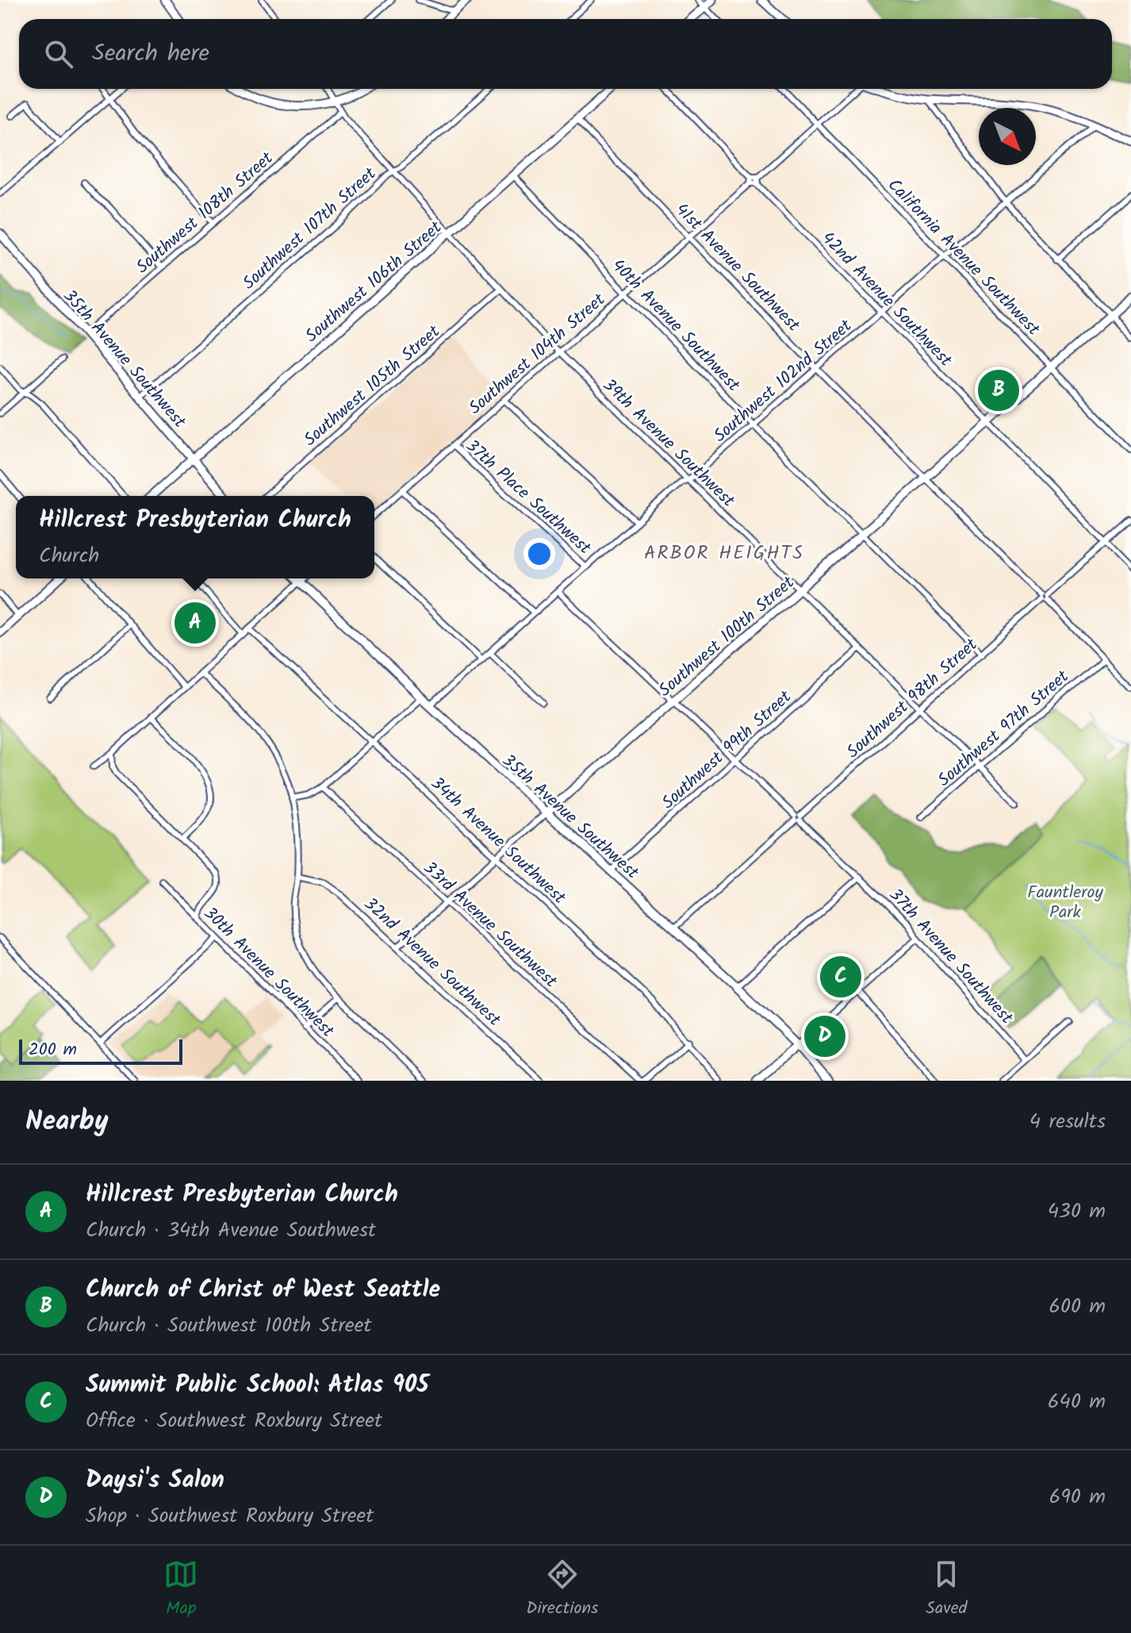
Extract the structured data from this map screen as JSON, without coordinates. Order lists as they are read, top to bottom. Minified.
{"streets":{"street":["Southwest 108th Street","Southwest 107th Street","California Avenue Southwest","41st Avenue Southwest","Southwest 106th Street","42nd Avenue Southwest","40th Avenue Southwest","Southwest 104th Street","35th Avenue Southwest","Southwest 102nd Street","Southwest 105th Street","39th Avenue Southwest","37th Place Southwest","Southwest 100th Street","Southwest 98th Street","Southwest 97th Street","Southwest 99th Street","34th Avenue Southwest","33rd Avenue Southwest","37th Avenue Southwest","32nd Avenue Southwest","30th Avenue Southwest"]},"crossings":[["Southwest 108th Street","35th Avenue Southwest"],["Southwest 108th Street","39th Avenue Southwest"],["Southwest 107th Street","35th Avenue Southwest"],["Southwest 107th Street","39th Avenue Southwest"],["California Avenue Southwest","Southwest 104th Street"],["California Avenue Southwest","Southwest 102nd Street"],["California Avenue Southwest","Southwest 100th Street"],["41st Avenue Southwest","Southwest 106th Street"],["41st Avenue Southwest","Southwest 104th Street"],["41st Avenue Southwest","Southwest 102nd Street"],["41st Avenue Southwest","Southwest 100th Street"],["41st Avenue Southwest","Southwest 98th Street"],["41st Avenue Southwest","Southwest 97th Street"],["Southwest 106th Street","40th Avenue Southwest"],["Southwest 106th Street","35th Avenue Southwest"],["Southwest 106th Street","39th Avenue Southwest"],["42nd Avenue Southwest","Southwest 104th Street"],["42nd Avenue Southwest","Southwest 102nd Street"],["42nd Avenue Southwest","Southwest 100th Street"],["42nd Avenue Southwest","Southwest 98th Street"],["40th Avenue Southwest","Southwest 104th Street"],["40th Avenue Southwest","Southwest 102nd Street"],["40th Avenue Southwest","Southwest 100th Street"],["40th Avenue Southwest","Southwest 98th Street"],["Southwest 104th Street","39th Avenue Southwest"],["Southwest 104th Street","37th Place Southwest"],["35th Avenue Southwest","Southwest 102nd Street"],["35th Avenue Southwest","Southwest 100th Street"],["35th Avenue Southwest","Southwest 98th Street"],["35th Avenue Southwest","Southwest 99th Street"],["Southwest 102nd Street","39th Avenue Southwest"],["Southwest 102nd Street","37th Place Southwest"],["Southwest 102nd Street","37th Avenue Southwest"],["Southwest 105th Street","39th Avenue Southwest"],["39th Avenue Southwest","Southwest 100th Street"],["39th Avenue Southwest","Southwest 98th Street"],["39th Avenue Southwest","Southwest 97th Street"],["39th Avenue Southwest","Southwest 99th Street"],["Southwest 100th Street","34th Avenue Southwest"],["Southwest 100th Street","33rd Avenue Southwest"],["Southwest 100th Street","37th Avenue Southwest"],["Southwest 100th Street","32nd Avenue Southwest"],["Southwest 98th Street","37th Avenue Southwest"],["Southwest 99th Street","37th Avenue Southwest"]],"districts":["ARBOR HEIGHTS"],"parks":["Fauntleroy Park"],"scale_bar":"200 m","north":"bottom right","page":{"search":"Search here","pins":["B","A","C","D"],"popup":["Hillcrest Presbyterian Church","Church"],"scale":"200 m","heading":["Nearby","4 results"],"list":[{"mark":"A","name":"Hillcrest Presbyterian Church","note":"Church · 34th Avenue Southwest","value":"430 m"},{"mark":"B","name":"Church of Christ of West Seattle","note":"Church · Southwest 100th Street","value":"600 m"},{"mark":"C","name":"Summit Public School: Atlas 905","note":"Office · Southwest Roxbury Street","value":"640 m"},{"mark":"D","name":"Daysi's Salon","note":"Shop · Southwest Roxbury Street","value":"690 m"}],"nav":["Map","Directions","Saved"]}}
